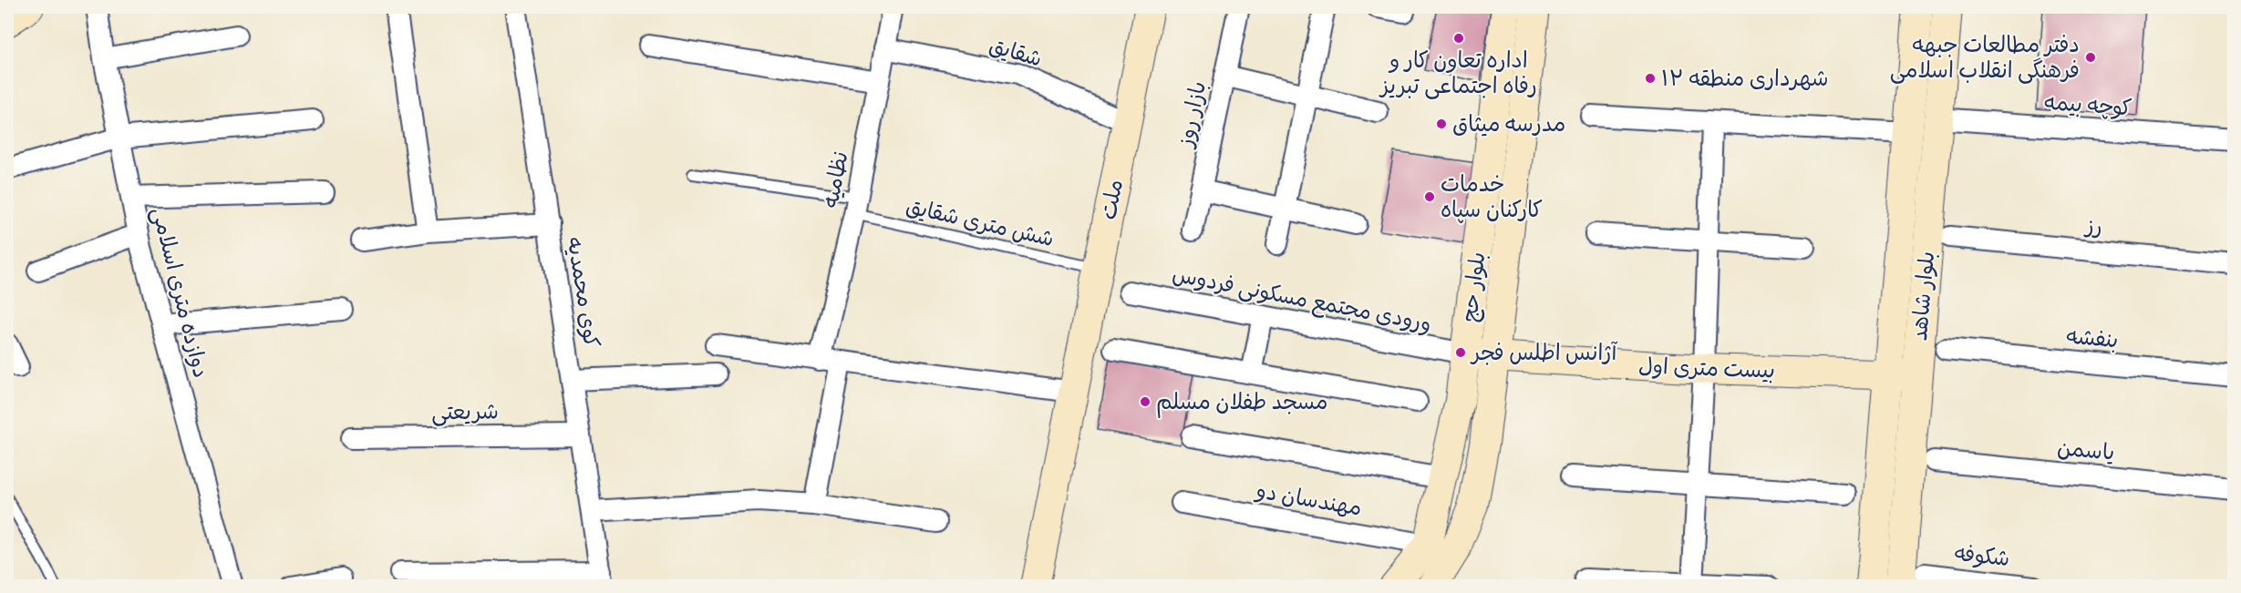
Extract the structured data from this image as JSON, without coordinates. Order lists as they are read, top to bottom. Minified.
{"streets":{"main road":["ملت","بلوار حج","بلوار شاهد","بیست متری اول"],"street":["شقایق","کوچه بیمه","بازار روز","نظامیه","رز","دوازده متری اسلامی","کوی محمدیه","ورودی مجتمع مسکونی فردوس","بنفشه","شریعتی","یاسمن","مهندسان دو","شکوفه"],"lane":["شش متری شقایق"]},"crossings":[["شقایق","نظامیه"],["شقایق","ملت"],["کوچه بیمه","بلوار شاهد"],["نظامیه","شش متری شقایق"],["ملت","شش متری شقایق"],["بلوار حج","ورودی مجتمع مسکونی فردوس"],["بلوار حج","بیست متری اول"],["بلوار حج","مهندسان دو"],["کوی محمدیه","شریعتی"],["بلوار شاهد","بیست متری اول"],["بلوار شاهد","شکوفه"],["ورودی مجتمع مسکونی فردوس","بیست متری اول"]],"places":["اداره تعاون کار و رفاه اجتماعی تبریز","دفتر مطالعات جبهه فرهنگی انقلاب اسلامی","شهرداری منطقه ۱۲","مدرسه میثاق","خدمات کارکنان سپاه","آژانس اطلس فجر","مسجد طفلان مسلم"]}
